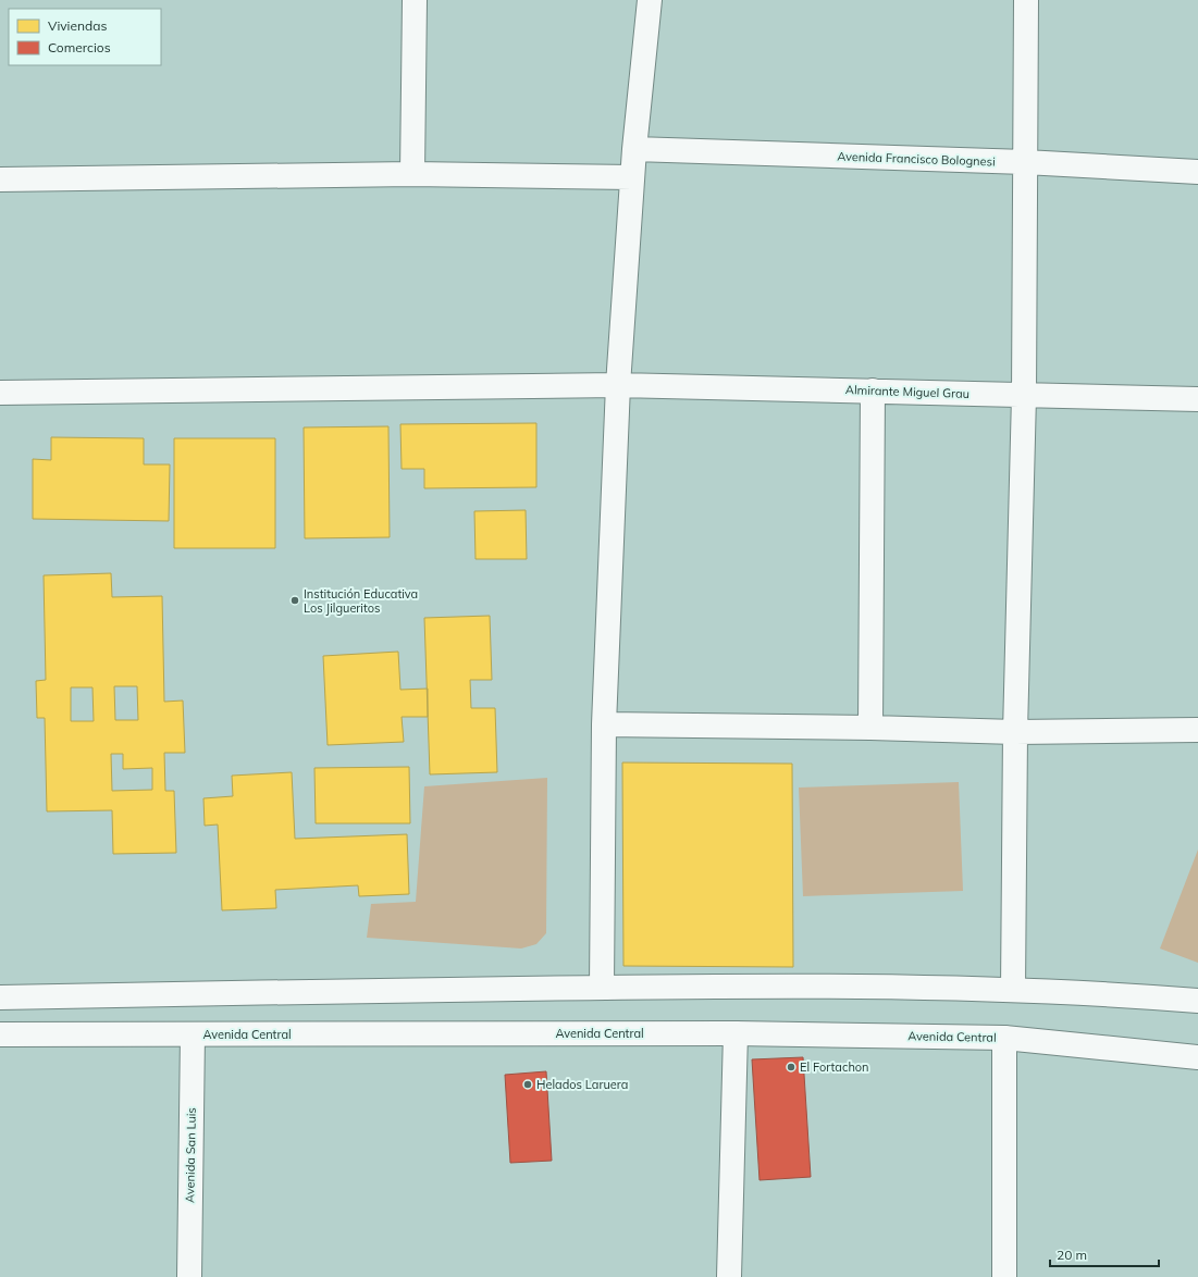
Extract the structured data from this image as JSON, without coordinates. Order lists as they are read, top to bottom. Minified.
{"streets":{"street":["Avenida Francisco Bolognesi","Almirante Miguel Grau","Avenida Central","Avenida San Luis"]},"crossings":[["Avenida Central","Avenida San Luis"]],"places":["Institución Educativa Los Jilgueritos","El Fortachon","Helados Laruera"],"legend":["Viviendas","Comercios"],"scale_bar":"20 m"}
